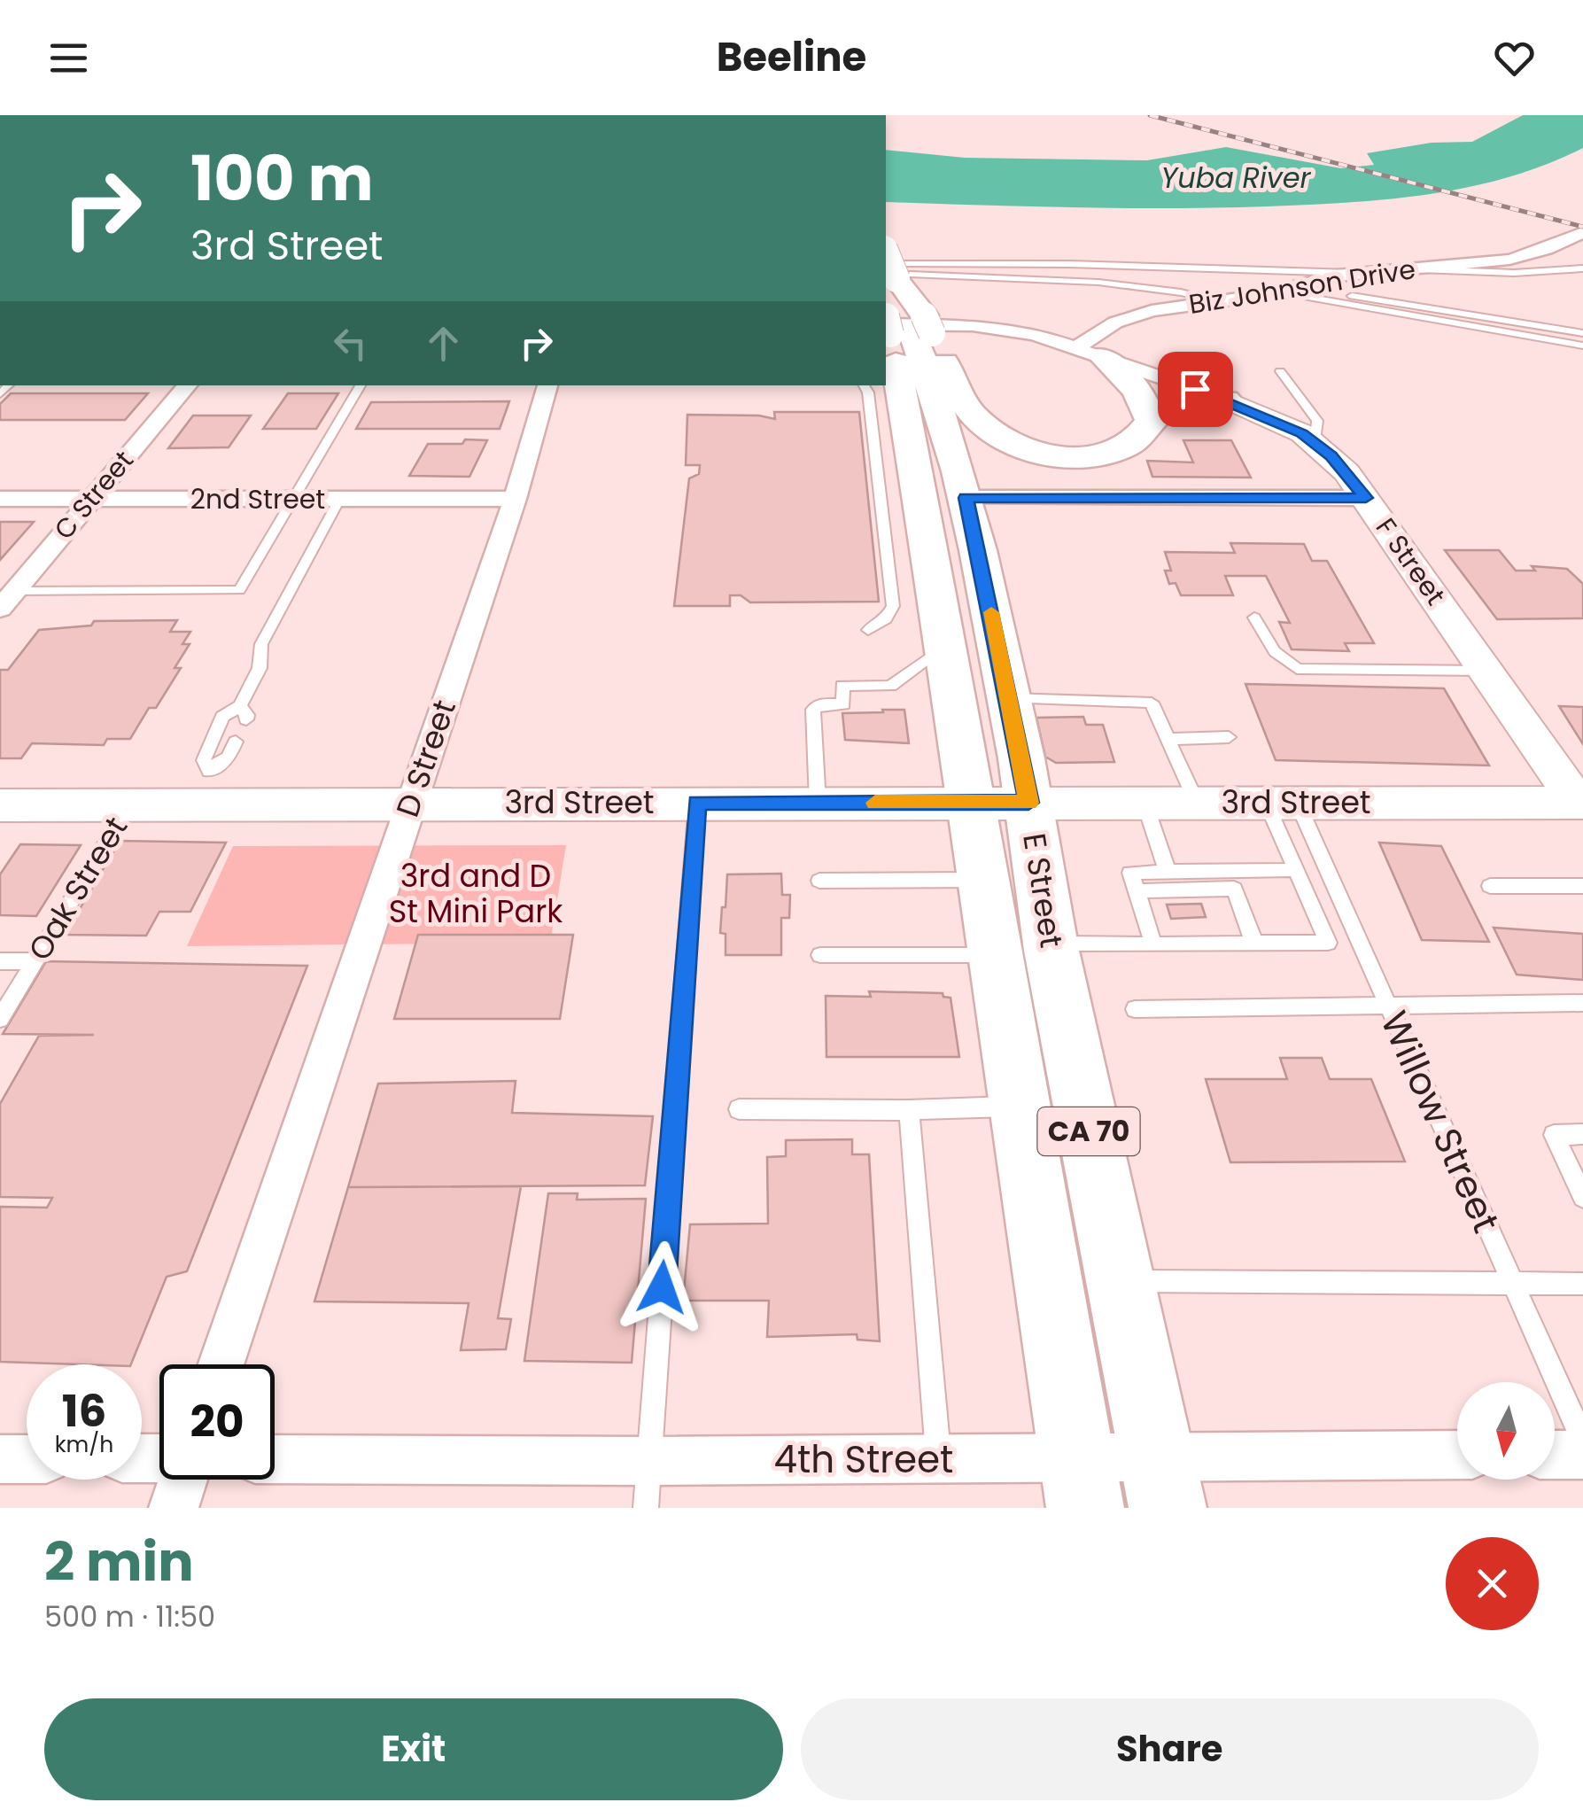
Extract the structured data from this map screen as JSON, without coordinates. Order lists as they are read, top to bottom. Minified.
{"streets":{"highway":["E Street","CA 70"],"main road":["F Street","3rd Street"],"street":["Biz Johnson Drive","C Street","2nd Street","D Street","4th Street"],"lane":["Oak Street","Willow Street"]},"crossings":[["Biz Johnson Drive","F Street"],["C Street","2nd Street"],["2nd Street","D Street"],["F Street","3rd Street"],["F Street","E Street"],["D Street","3rd Street"],["3rd Street","Oak Street"],["3rd Street","E Street"],["3rd Street","Willow Street"],["E Street","4th Street"]],"water":["Yuba River"],"parks":["3rd and D St Mini Park"],"north":"bottom","page":{"header":"Beeline","turn":["100 m","3rd Street"],"speed":"16 km/h","limit":"20","heading":["2 min","500 m · 11:50"],"buttons":["Exit","Share"]}}
